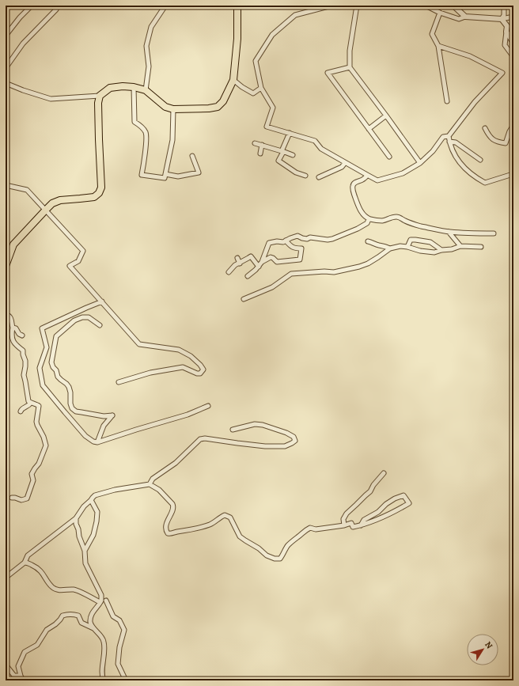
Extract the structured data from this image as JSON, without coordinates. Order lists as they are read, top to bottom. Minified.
{"north":"top right"}
